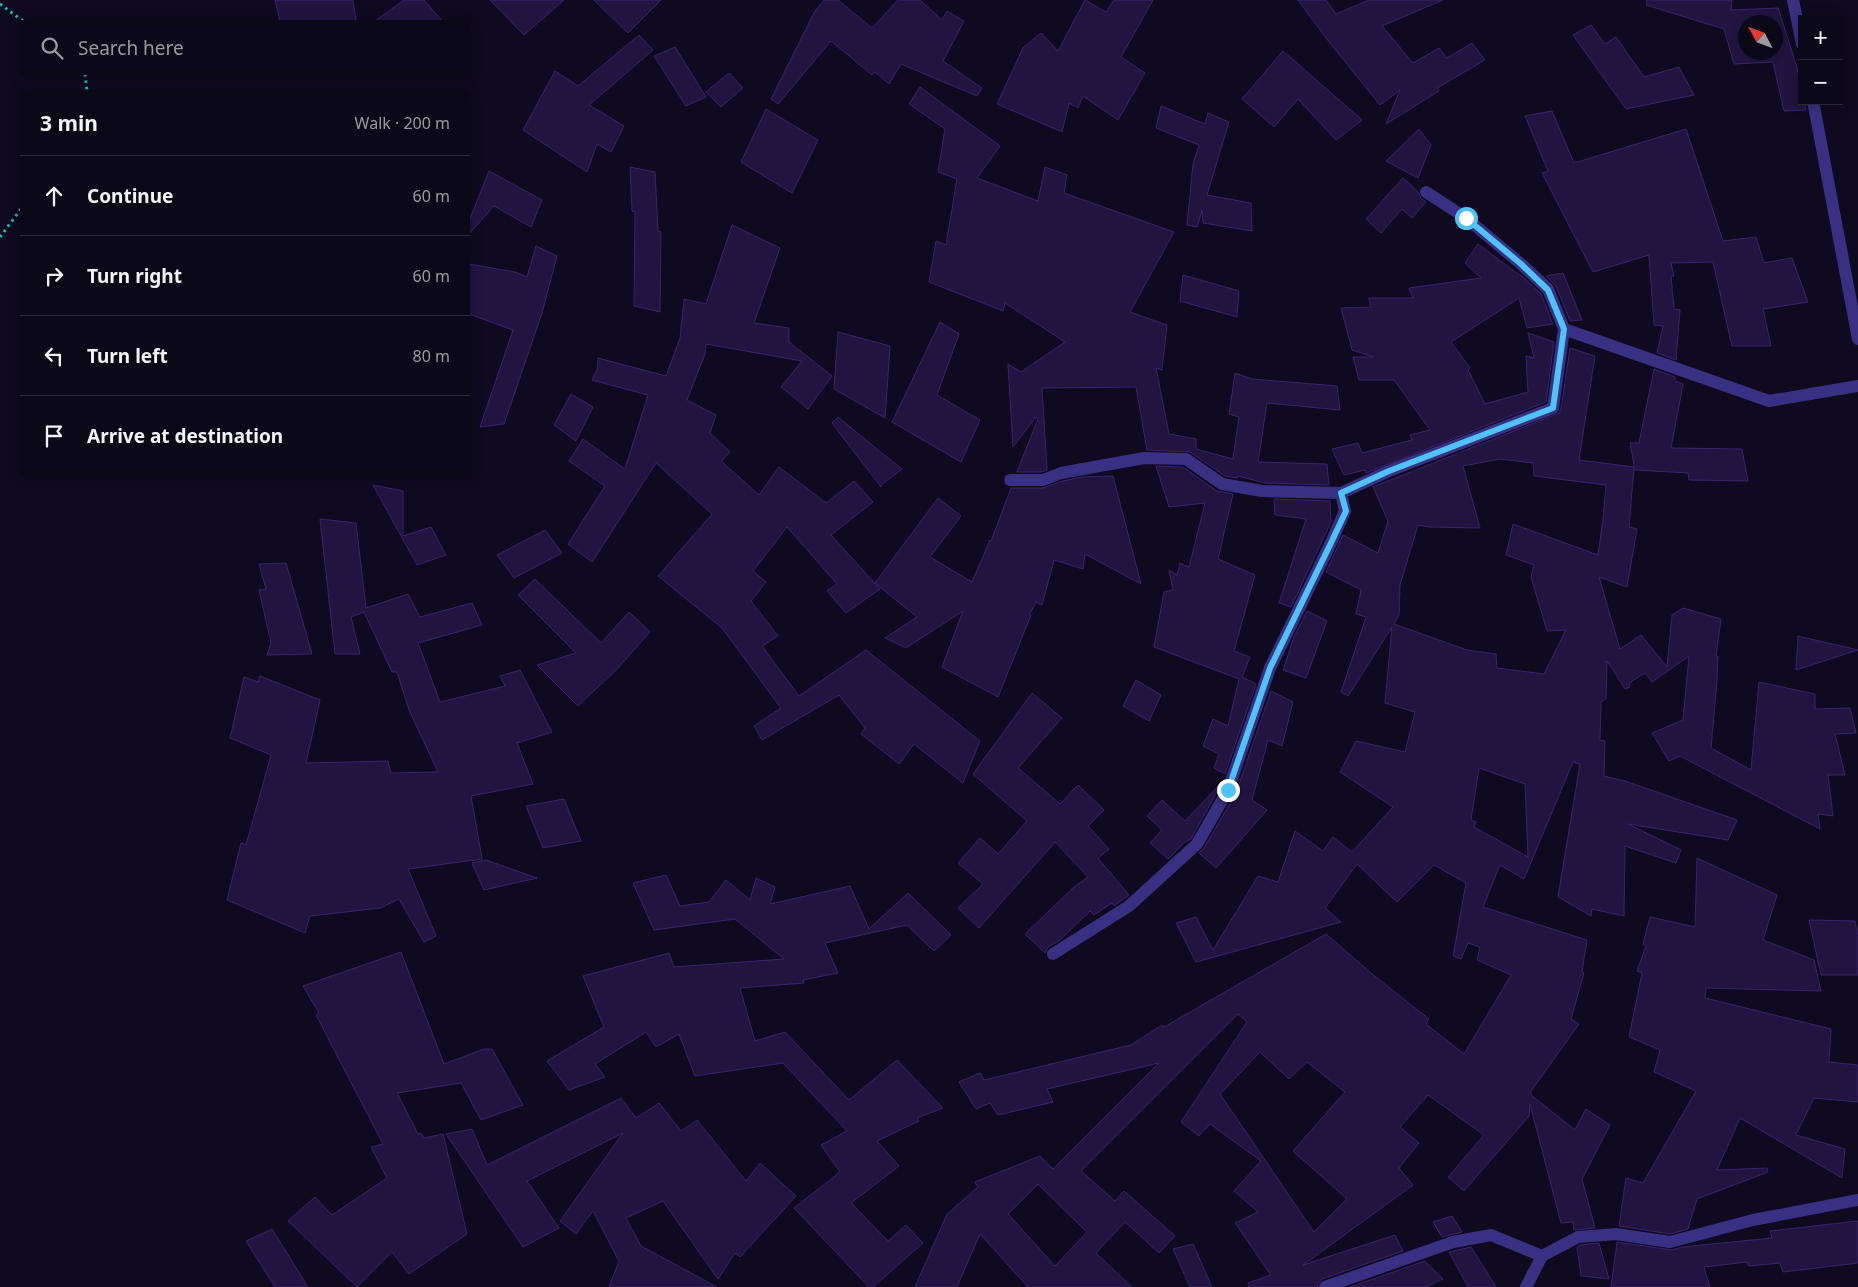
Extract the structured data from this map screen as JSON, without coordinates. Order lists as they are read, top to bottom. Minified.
{"north":"top left","page":{"map_buttons":["+","−"],"search":"Search here","heading":["3 min","Walk · 200 m"],"list":[["Continue","60 m"],["Turn right","60 m"],["Turn left","80 m"],"Arrive at destination"]}}
